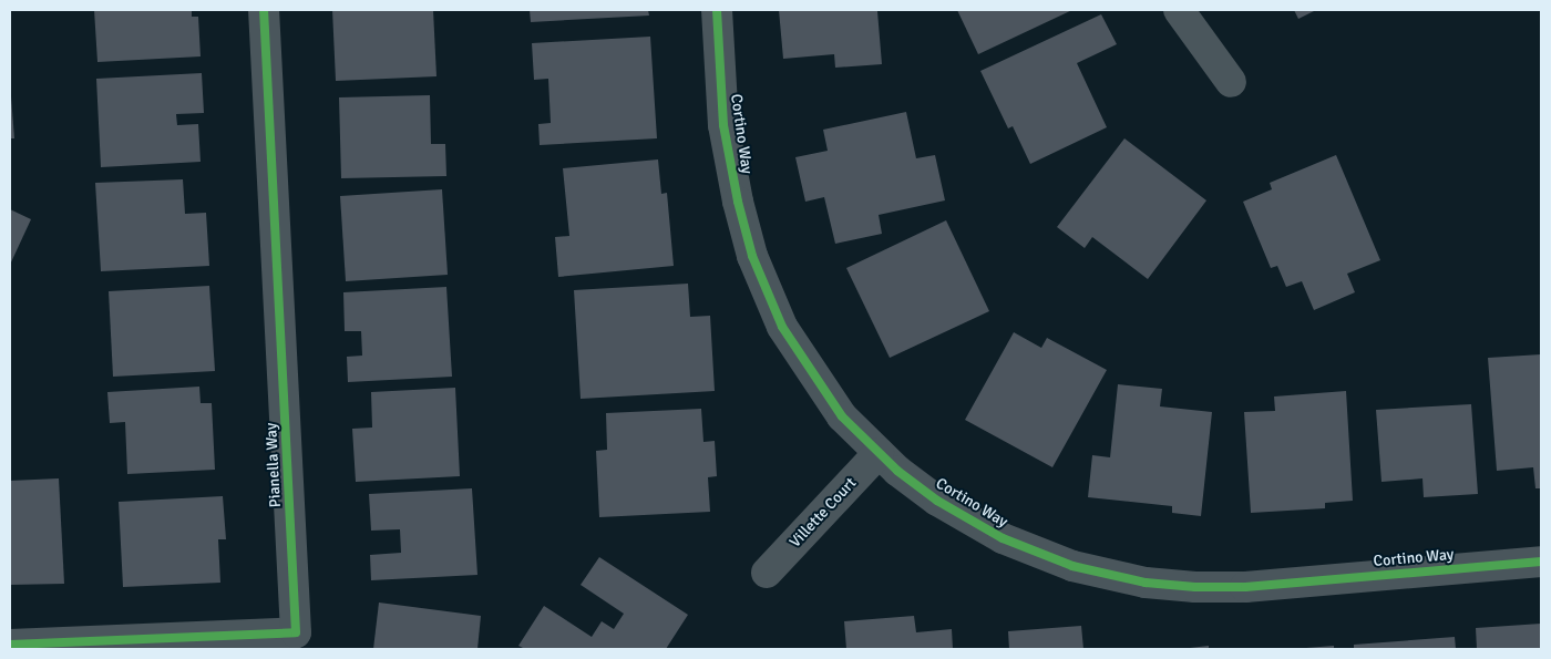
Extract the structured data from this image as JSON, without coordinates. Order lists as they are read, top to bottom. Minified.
{"streets":{"street":["Cortino Way","Pianella Way","Villette Court"]},"crossings":[["Cortino Way","Villette Court"]]}
